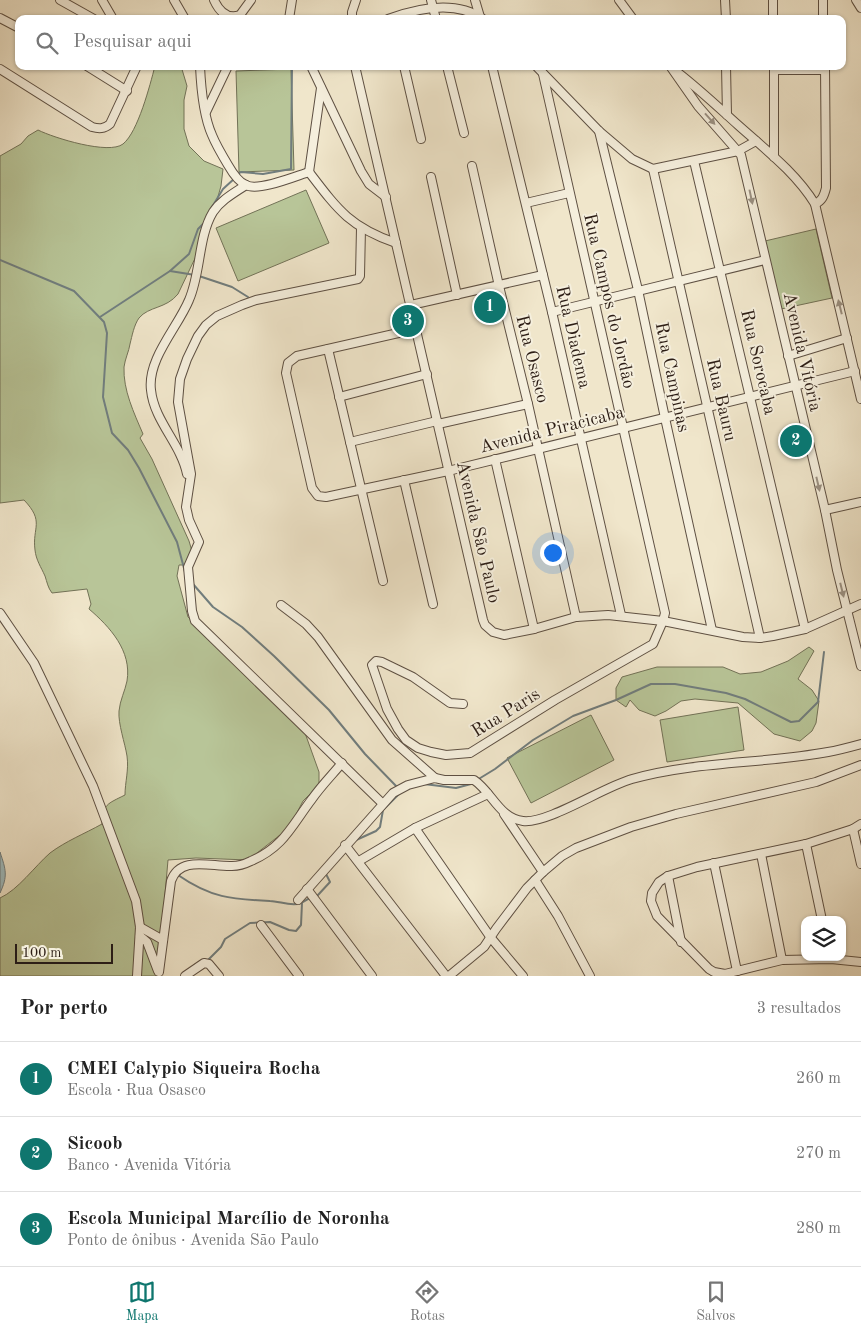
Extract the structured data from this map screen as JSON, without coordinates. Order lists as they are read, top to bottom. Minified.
{"streets":{"street":["Rua Campos do Jordão","Rua Diadema","Avenida Vitória","Rua Osasco","Rua Sorocaba","Rua Campinas","Rua Bauru","Avenida Piracicaba","Avenida São Paulo","Rua Paris"]},"crossings":[["Rua Campos do Jordão","Avenida Piracicaba"],["Rua Campos do Jordão","Avenida São Paulo"],["Rua Campos do Jordão","Rua Paris"],["Rua Diadema","Avenida Piracicaba"],["Rua Diadema","Avenida São Paulo"],["Avenida Vitória","Avenida Piracicaba"],["Avenida Vitória","Avenida São Paulo"],["Rua Osasco","Avenida Piracicaba"],["Rua Osasco","Avenida São Paulo"],["Rua Sorocaba","Avenida Piracicaba"],["Rua Sorocaba","Avenida São Paulo"],["Rua Campinas","Avenida Piracicaba"],["Rua Campinas","Avenida São Paulo"],["Rua Bauru","Avenida Piracicaba"],["Rua Bauru","Avenida São Paulo"],["Avenida Piracicaba","Avenida São Paulo"],["Avenida São Paulo","Rua Paris"]],"scale_bar":"100 m","page":{"search":"Pesquisar aqui","pins":["1","3","2"],"scale":"100 m","heading":["Por perto","3 resultados"],"list":[{"mark":"1","name":"CMEI Calypio Siqueira Rocha","note":"Escola · Rua Osasco","value":"260 m"},{"mark":"2","name":"Sicoob","note":"Banco · Avenida Vitória","value":"270 m"},{"mark":"3","name":"Escola Municipal Marcílio de Noronha","note":"Ponto de ônibus · Avenida São Paulo","value":"280 m"}],"nav":["Mapa","Rotas","Salvos"]}}
